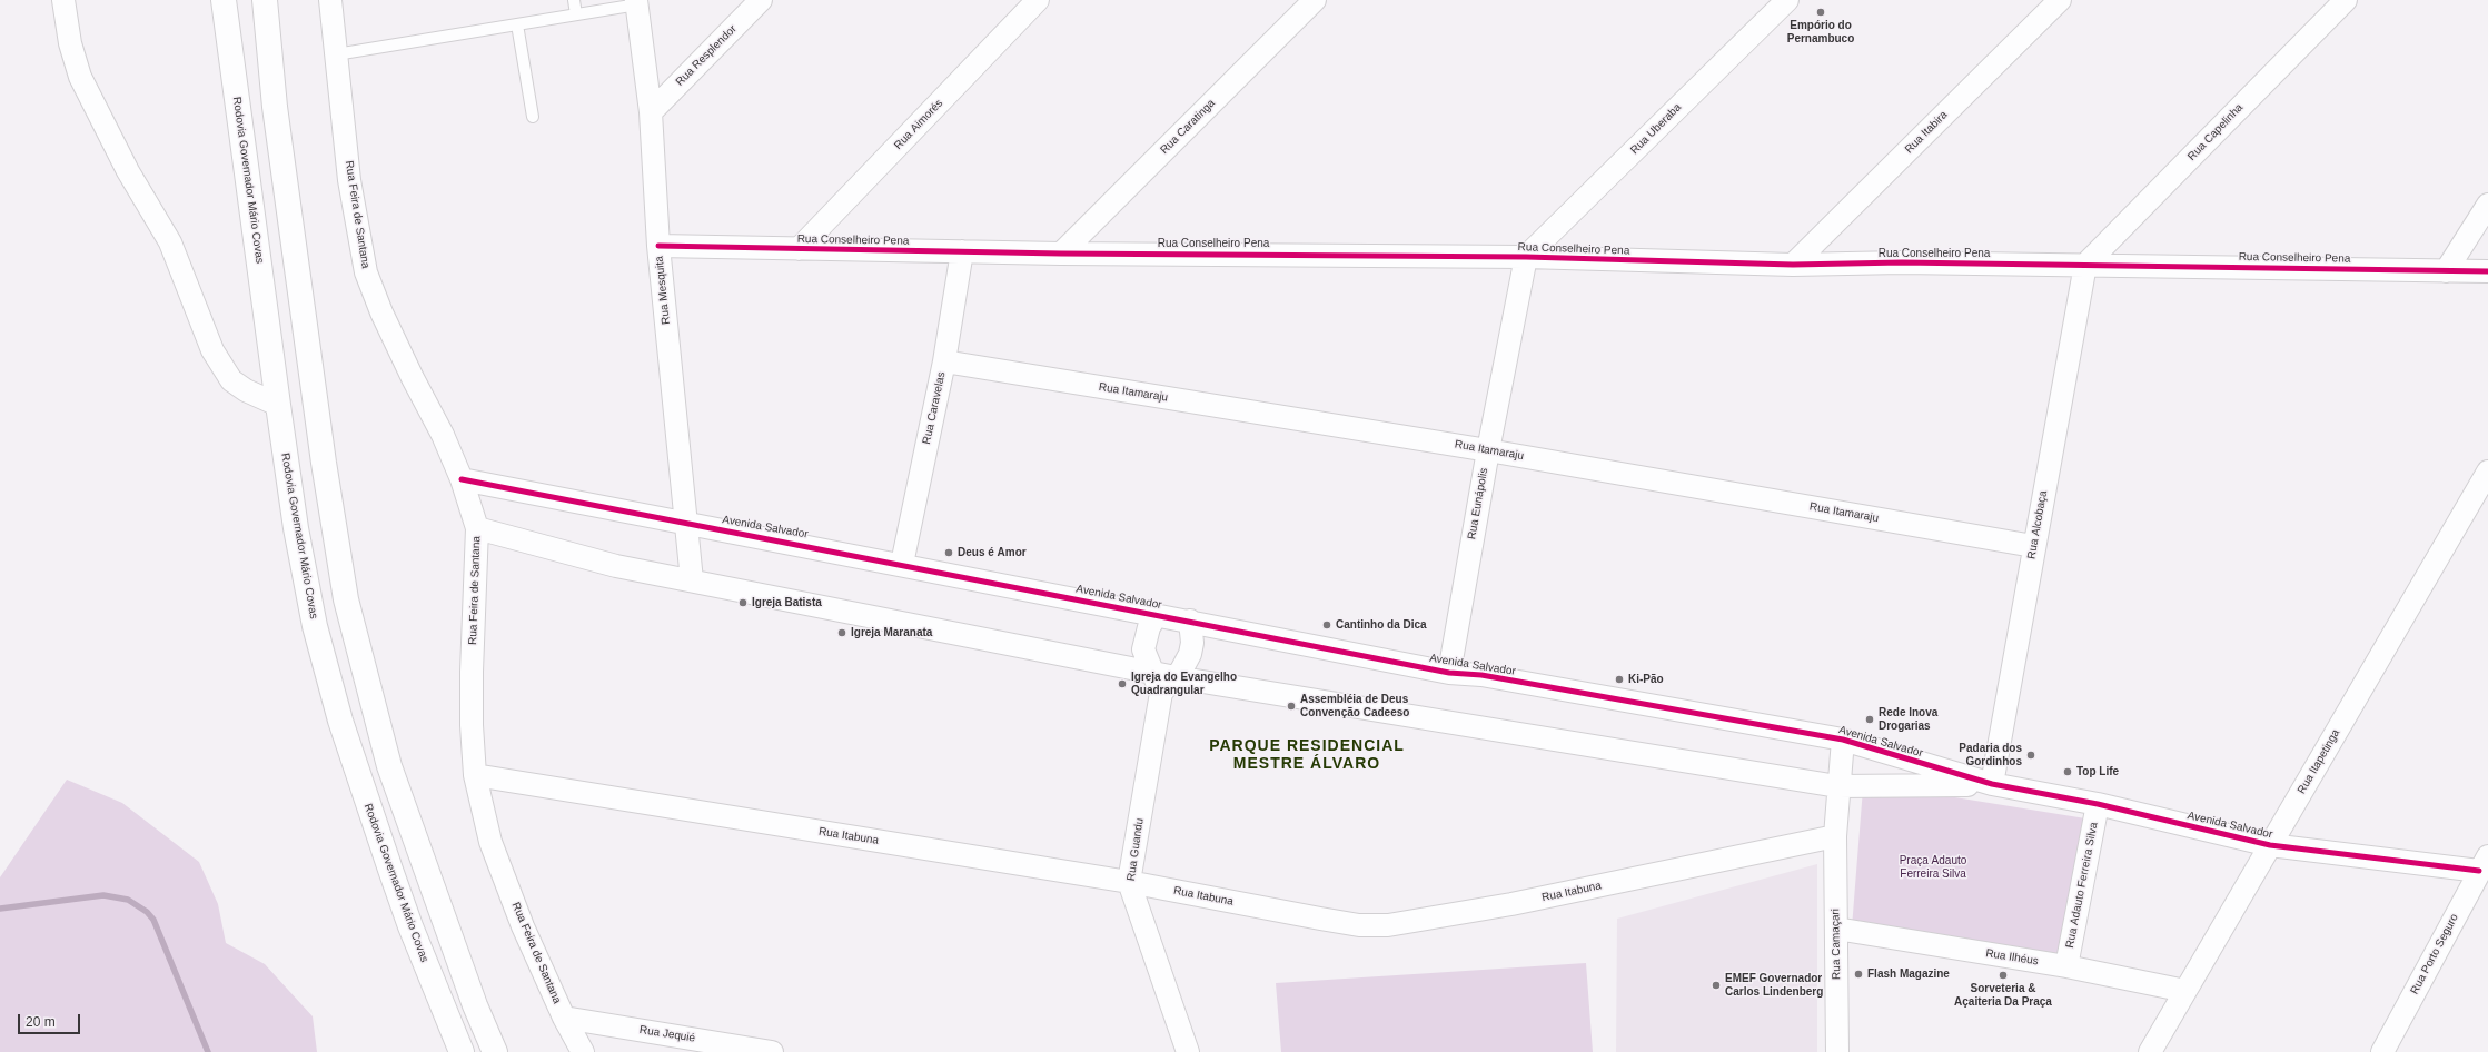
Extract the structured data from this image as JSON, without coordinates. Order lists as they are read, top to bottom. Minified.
{"streets":{"main road":["Rodovia Governador Mário Covas"],"street":["Rua Resplendor","Rua Aimorés","Rua Caratinga","Rua Uberaba","Rua Itabira","Rua Capelinha","Rua Feira de Santana","Rua Conselheiro Pena","Rua Mesquita","Rua Itamaraju","Rua Caravelas","Rua Eunápolis","Rua Alcobaça","Avenida Salvador","Rua Itapetinga","Rua Itabuna","Rua Guandu","Rua Adauto Ferreira Silva","Rua Camaçari","Rua Porto Seguro","Rua Ilhéus","Rua Jequié"]},"crossings":[["Rua Resplendor","Rua Mesquita"],["Rua Aimorés","Rua Conselheiro Pena"],["Rua Caratinga","Rua Conselheiro Pena"],["Rua Uberaba","Rua Conselheiro Pena"],["Rua Uberaba","Rua Eunápolis"],["Rua Itabira","Rua Conselheiro Pena"],["Rua Capelinha","Rua Conselheiro Pena"],["Rua Capelinha","Rua Alcobaça"],["Rua Feira de Santana","Avenida Salvador"],["Rua Feira de Santana","Rua Itabuna"],["Rua Feira de Santana","Rua Jequié"],["Rua Conselheiro Pena","Rua Mesquita"],["Rua Conselheiro Pena","Rua Caravelas"],["Rua Conselheiro Pena","Rua Eunápolis"],["Rua Conselheiro Pena","Rua Alcobaça"],["Rua Mesquita","Avenida Salvador"],["Rua Itamaraju","Rua Caravelas"],["Rua Itamaraju","Rua Eunápolis"],["Rua Itamaraju","Rua Alcobaça"],["Rua Caravelas","Avenida Salvador"],["Rua Eunápolis","Avenida Salvador"],["Rua Alcobaça","Avenida Salvador"],["Avenida Salvador","Rua Itapetinga"],["Avenida Salvador","Rua Guandu"],["Avenida Salvador","Rua Adauto Ferreira Silva"],["Avenida Salvador","Rua Porto Seguro"],["Rua Itapetinga","Rua Ilhéus"],["Rua Itabuna","Rua Guandu"],["Rua Itabuna","Rua Camaçari"],["Rua Adauto Ferreira Silva","Rua Ilhéus"],["Rua Camaçari","Rua Ilhéus"]],"districts":["PARQUE RESIDENCIAL MESTRE ÁLVARO"],"parks":["Praça Adauto Ferreira Silva"],"places":["Empório do Pernambuco","Deus é Amor","Igreja Batista","Cantinho da Dica","Igreja Maranata","Ki-Pão","Igreja do Evangelho Quadrangular","Assembléia de Deus Convenção Cadeeso","Rede Inova Drogarias","Padaria dos Gordinhos","Top Life","Flash Magazine","Sorveteria & Açaiteria Da Praça","EMEF Governador Carlos Lindenberg"],"scale_bar":"20 m"}
